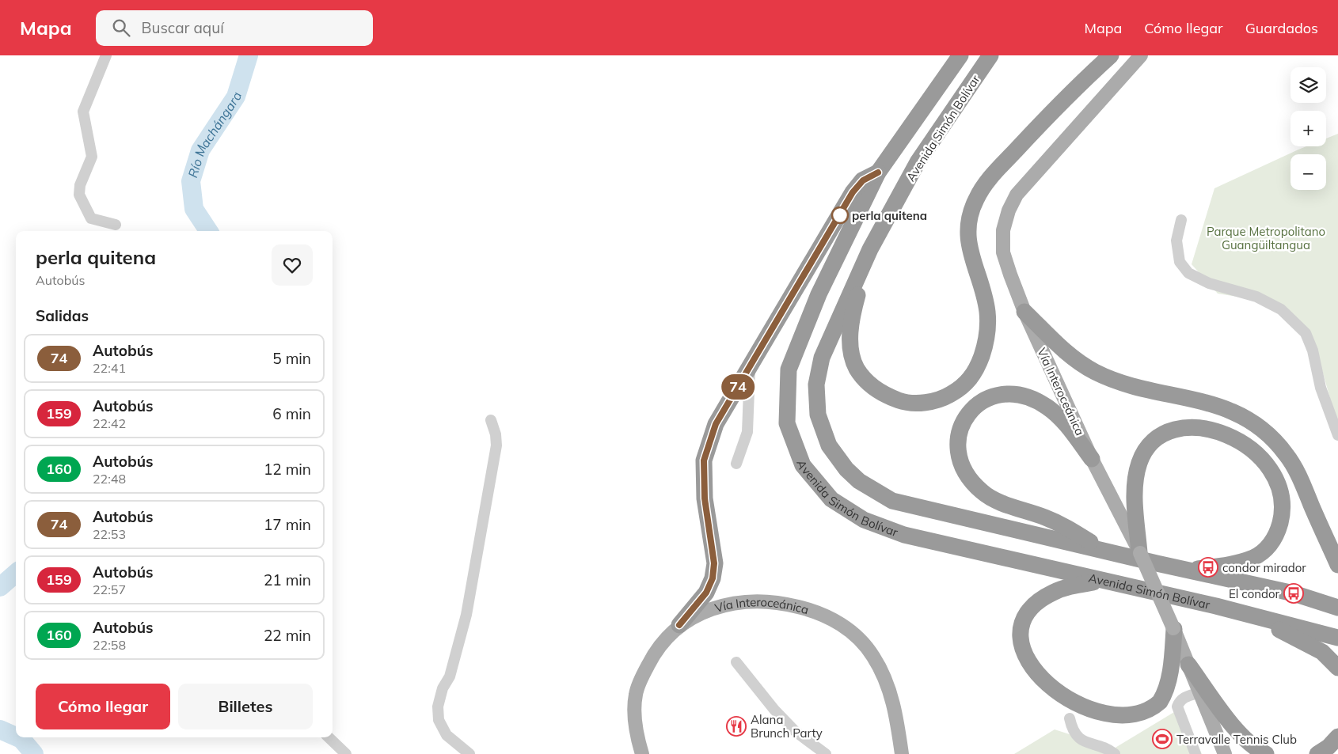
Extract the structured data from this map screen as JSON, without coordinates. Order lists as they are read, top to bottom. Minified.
{"streets":{"highway":["Avenida Simón Bolívar"],"main road":["Vía Interoceánica"]},"water":["Río Machángara"],"parks":["Parque Metropolitano Guangüiltangua"],"places":{"other":["perla quitena"],"bus stop":["condor mirador","El condor"],"restaurant":["Alana Brunch Party"],"sports":["Terravalle Tennis Club"]},"lines":["bus line 74"],"page":{"header":"Mapa","search":"Buscar aquí","nav":["Mapa","Cómo llegar","Guardados"],"on_map":"74","map_buttons":["+","−"],"heading":[["perla quitena","Autobús"],"Salidas"],"list":[{"mark":"74","name":"Autobús","note":"22:41","value":"5 min"},{"mark":"159","name":"Autobús","note":"22:42","value":"6 min"},{"mark":"160","name":"Autobús","note":"22:48","value":"12 min"},{"mark":"74","name":"Autobús","note":"22:53","value":"17 min"},{"mark":"159","name":"Autobús","note":"22:57","value":"21 min"},{"mark":"160","name":"Autobús","note":"22:58","value":"22 min"}],"buttons":["Cómo llegar","Billetes"]}}
